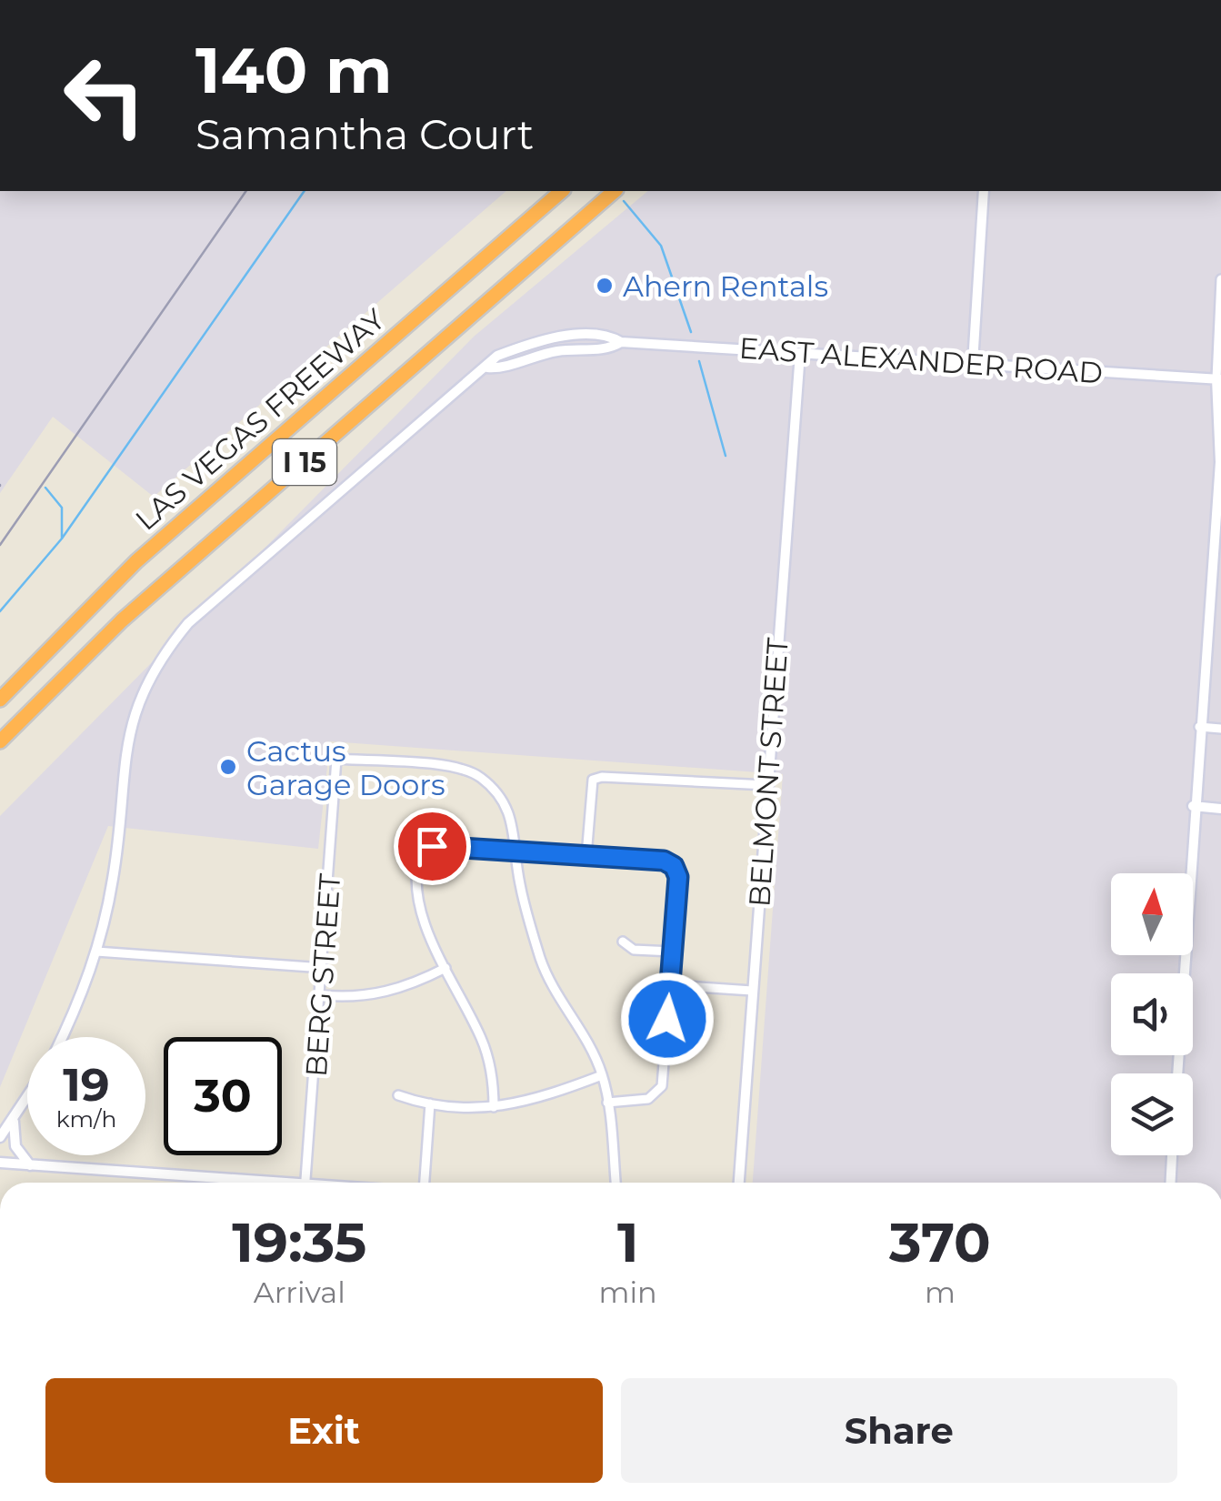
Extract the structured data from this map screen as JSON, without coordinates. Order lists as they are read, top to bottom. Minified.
{"streets":{"highway":["LAS VEGAS FREEWAY","I 15"],"street":["EAST ALEXANDER ROAD","BELMONT STREET","BERG STREET"]},"crossings":[["EAST ALEXANDER ROAD","BELMONT STREET"]],"places":["Ahern Rentals","Cactus Garage Doors"],"north":"top","page":{"turn":["140 m","Samantha Court"],"speed":"19 km/h","limit":"30","eta":["19:35","Arrival","1","min","370","m"],"buttons":["Exit","Share"]}}
